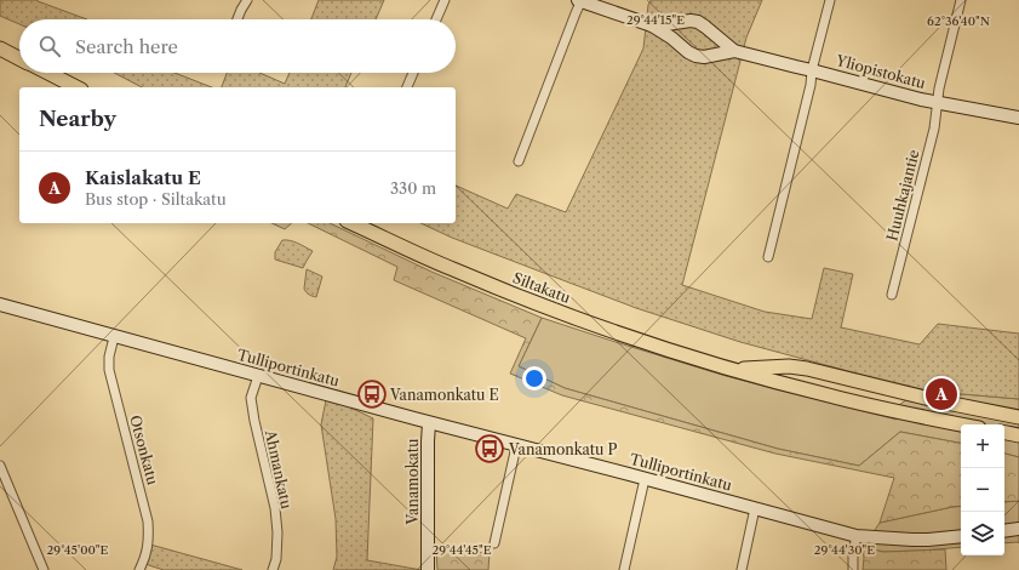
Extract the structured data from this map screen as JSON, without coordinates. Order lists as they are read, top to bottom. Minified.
{"streets":{"main road":["Siltakatu"],"street":["Yliopistokatu","Huuhkajantie","Tulliportinkatu","Otsonkatu","Ahmankatu","Vanamokatu"]},"crossings":[["Yliopistokatu","Huuhkajantie"],["Tulliportinkatu","Otsonkatu"],["Tulliportinkatu","Ahmankatu"],["Tulliportinkatu","Vanamokatu"]],"places":{"bus stop":["Vanamonkatu E","Vanamonkatu P"]},"page":{"search":"Search here","heading":"Nearby","list":[{"mark":"A","name":"Kaislakatu E","note":"Bus stop · Siltakatu","value":"330 m"}],"pins":"A","map_buttons":["+","−"]},"coordinates":["29°44'15\"E","62°36'40\"N","29°45'00\"E","29°44'45\"E","29°44'30\"E"]}
